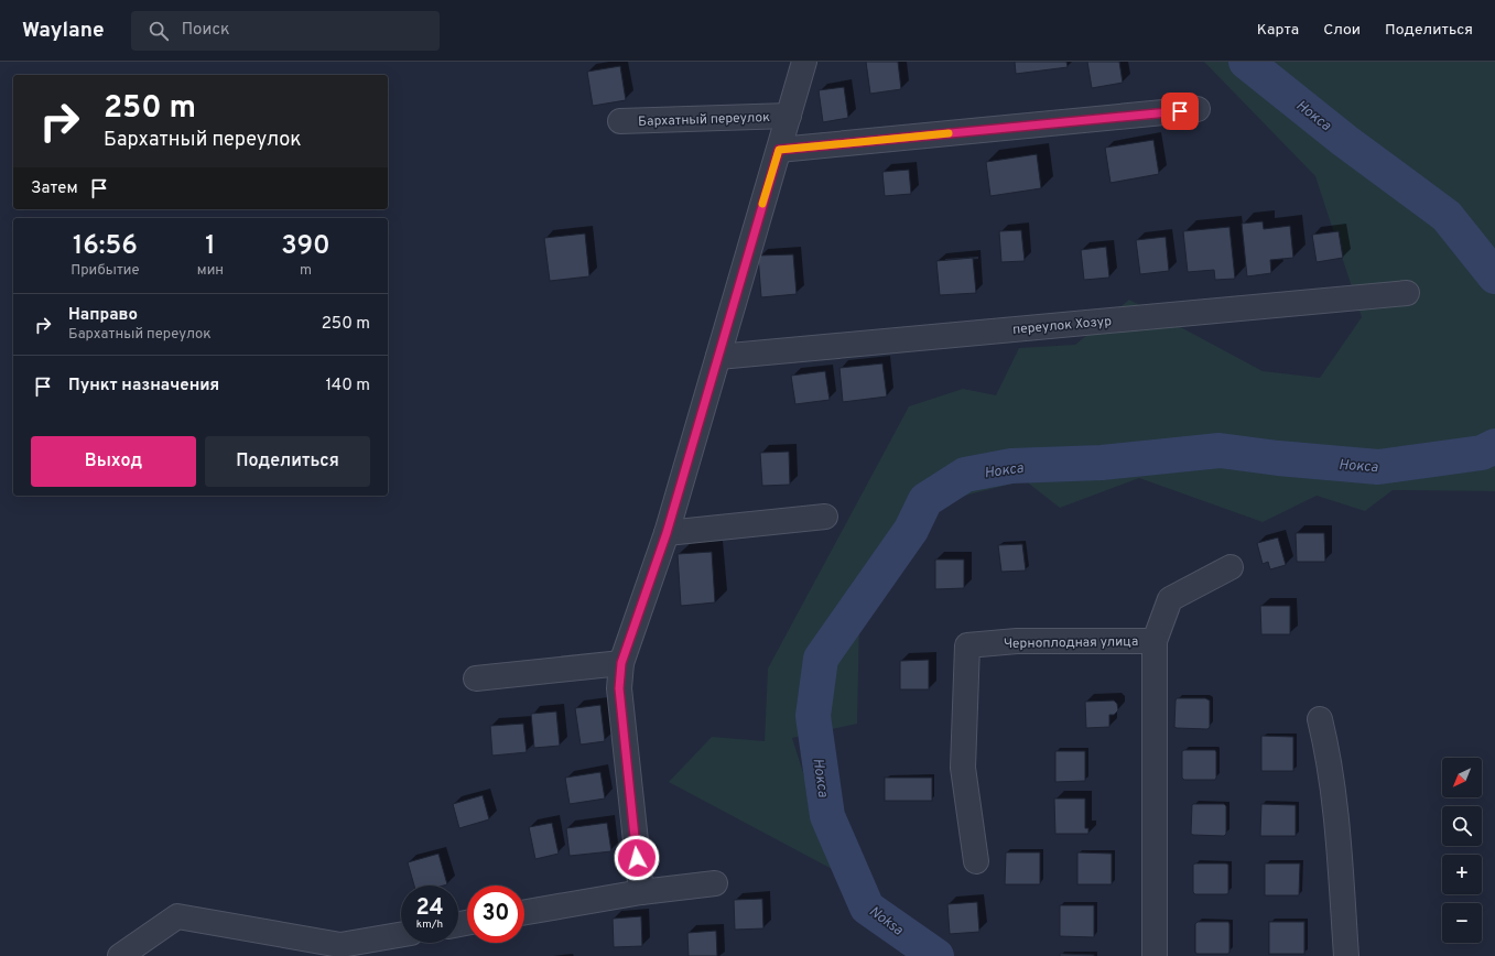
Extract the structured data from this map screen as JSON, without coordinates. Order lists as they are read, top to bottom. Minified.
{"streets":{"street":["Бархатный переулок","переулок Хозур","Черноплодная улица"]},"water":["Нокса","Noksa"],"north":"bottom left","page":{"header":"Waylane","search":"Поиск","nav":["Карта","Слои","Поделиться"],"turn":["250 m","Бархатный переулок"],"then":"Затем","eta":["16:56","Прибытие","1","мин","390","m"],"list":[{"name":"Направо","note":"Бархатный переулок","value":"250 m"},{"name":"Пункт назначения","value":"140 m"}],"buttons":["Выход","Поделиться"],"map_buttons":["+","−"],"speed":"24 km/h","limit":"30"}}
